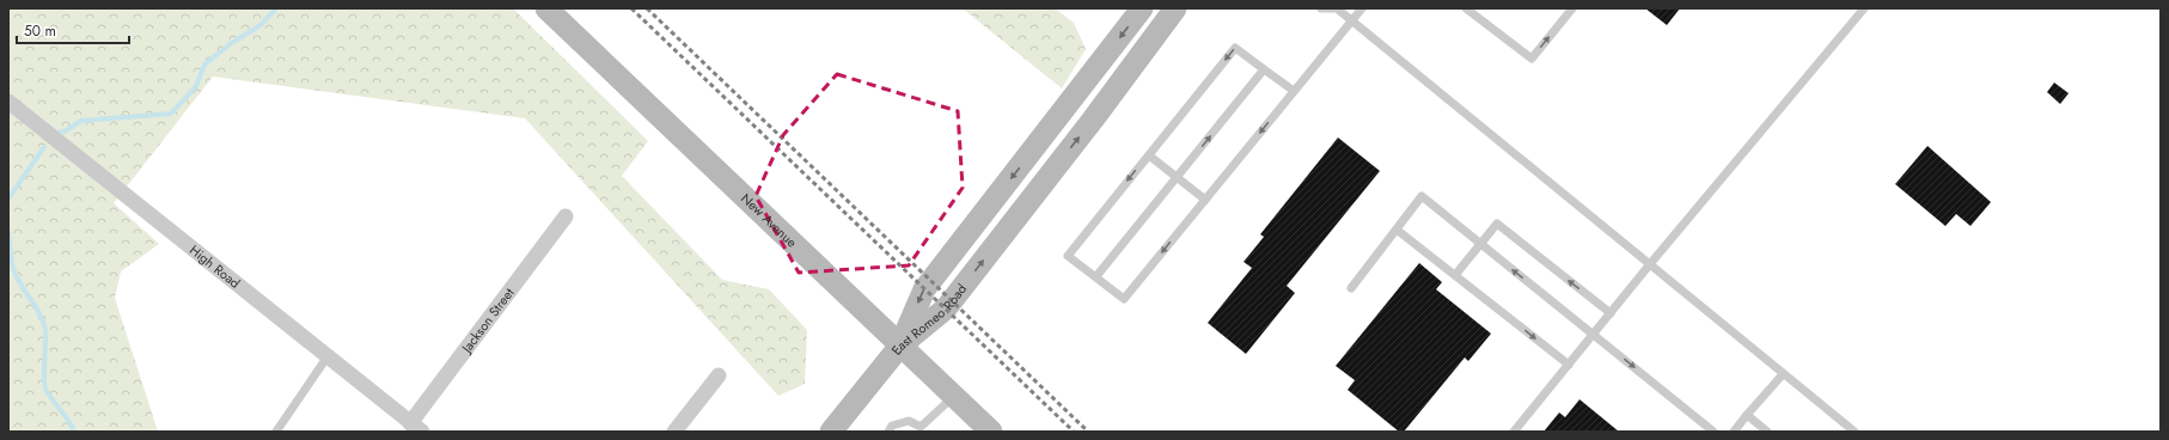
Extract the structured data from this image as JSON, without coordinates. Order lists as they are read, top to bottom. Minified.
{"streets":{"main road":["New Avenue","East Romeo Road"],"street":["High Road","Jackson Street"]},"crossings":[["New Avenue","East Romeo Road"],["High Road","Jackson Street"]],"scale_bar":"50 m"}
